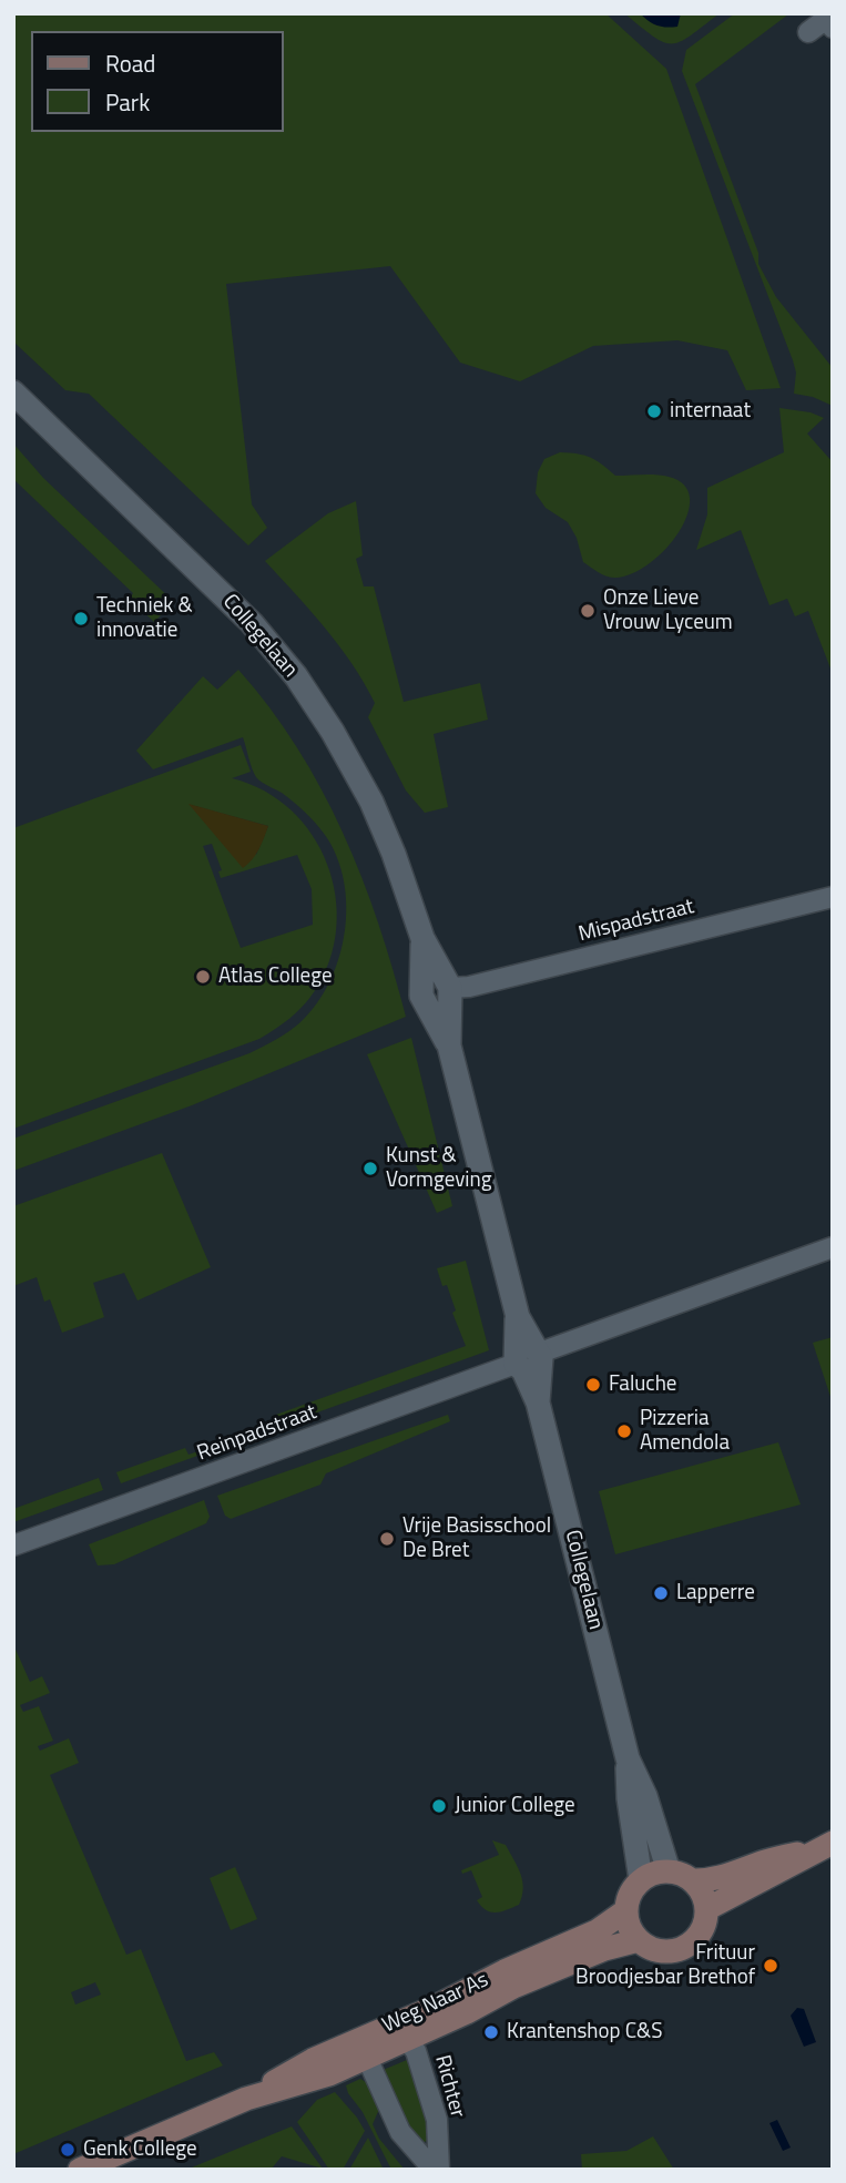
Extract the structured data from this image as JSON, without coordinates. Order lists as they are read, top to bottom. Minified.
{"streets":{"main road":["Weg Naar As"],"street":["Collegelaan","Mispadstraat","Reinpadstraat","Richter"]},"crossings":[["Collegelaan","Mispadstraat"],["Collegelaan","Reinpadstraat"],["Collegelaan","Weg Naar As"],["Weg Naar As","Richter"]],"places":["internaat","Onze Lieve Vrouw Lyceum","Techniek & innovatie","Atlas College","Kunst & Vormgeving","Faluche","Pizzeria Amendola","Vrije Basisschool De Bret","Lapperre","Junior College","Frituur Broodjesbar Brethof","Krantenshop C&S","Genk College"],"legend":["Road","Park"]}
